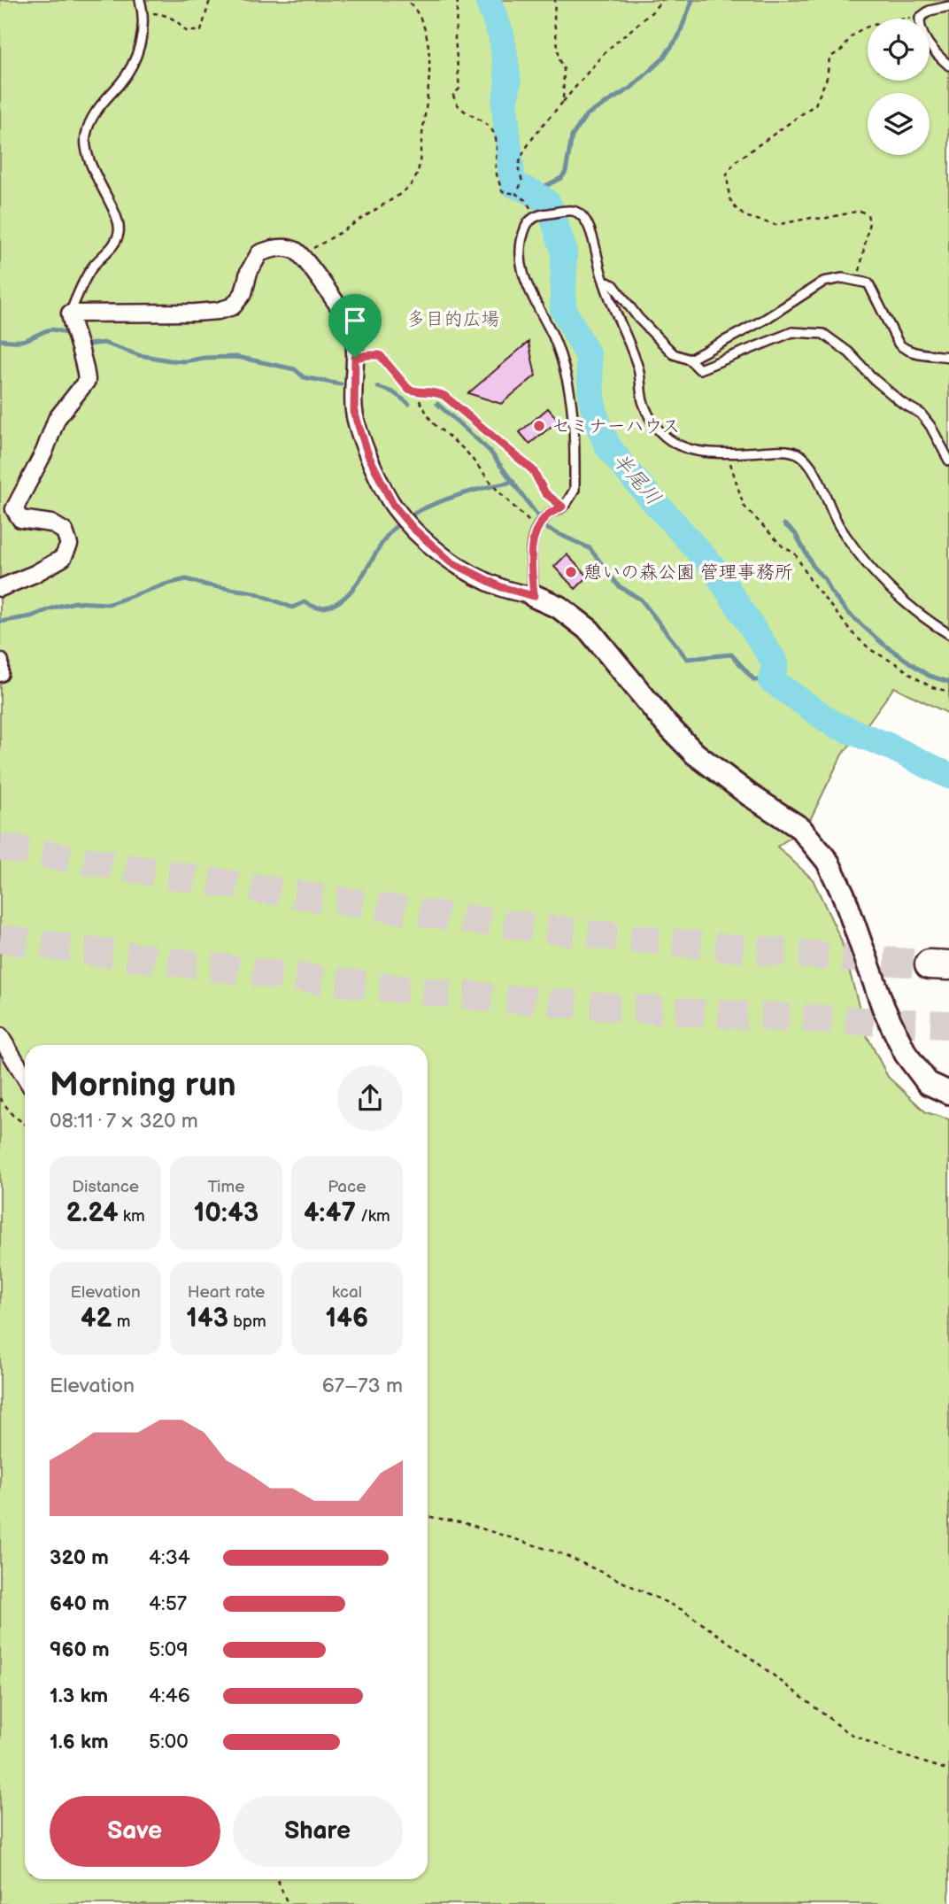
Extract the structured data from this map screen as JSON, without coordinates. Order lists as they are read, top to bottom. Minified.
{"water":["半尾川"],"parks":["多目的広場"],"places":["セミナーハウス","憩いの森公園 管理事務所"],"page":{"heading":["Morning run","08:11 · 7 × 320 m"],"stats":[["Distance","2.24 km"],["Time","10:43"],["Pace","4:47 /km"],["Elevation","42 m"],["Heart rate","143 bpm"],["kcal","146"]],"chart":["Elevation","67–73 m"],"list":[{"name":"320 m","note":"4:34"},{"name":"640 m","note":"4:57"},{"name":"960 m","note":"5:09"},{"name":"1.3 km","note":"4:46"},{"name":"1.6 km","note":"5:00"}],"buttons":["Save","Share"]}}
